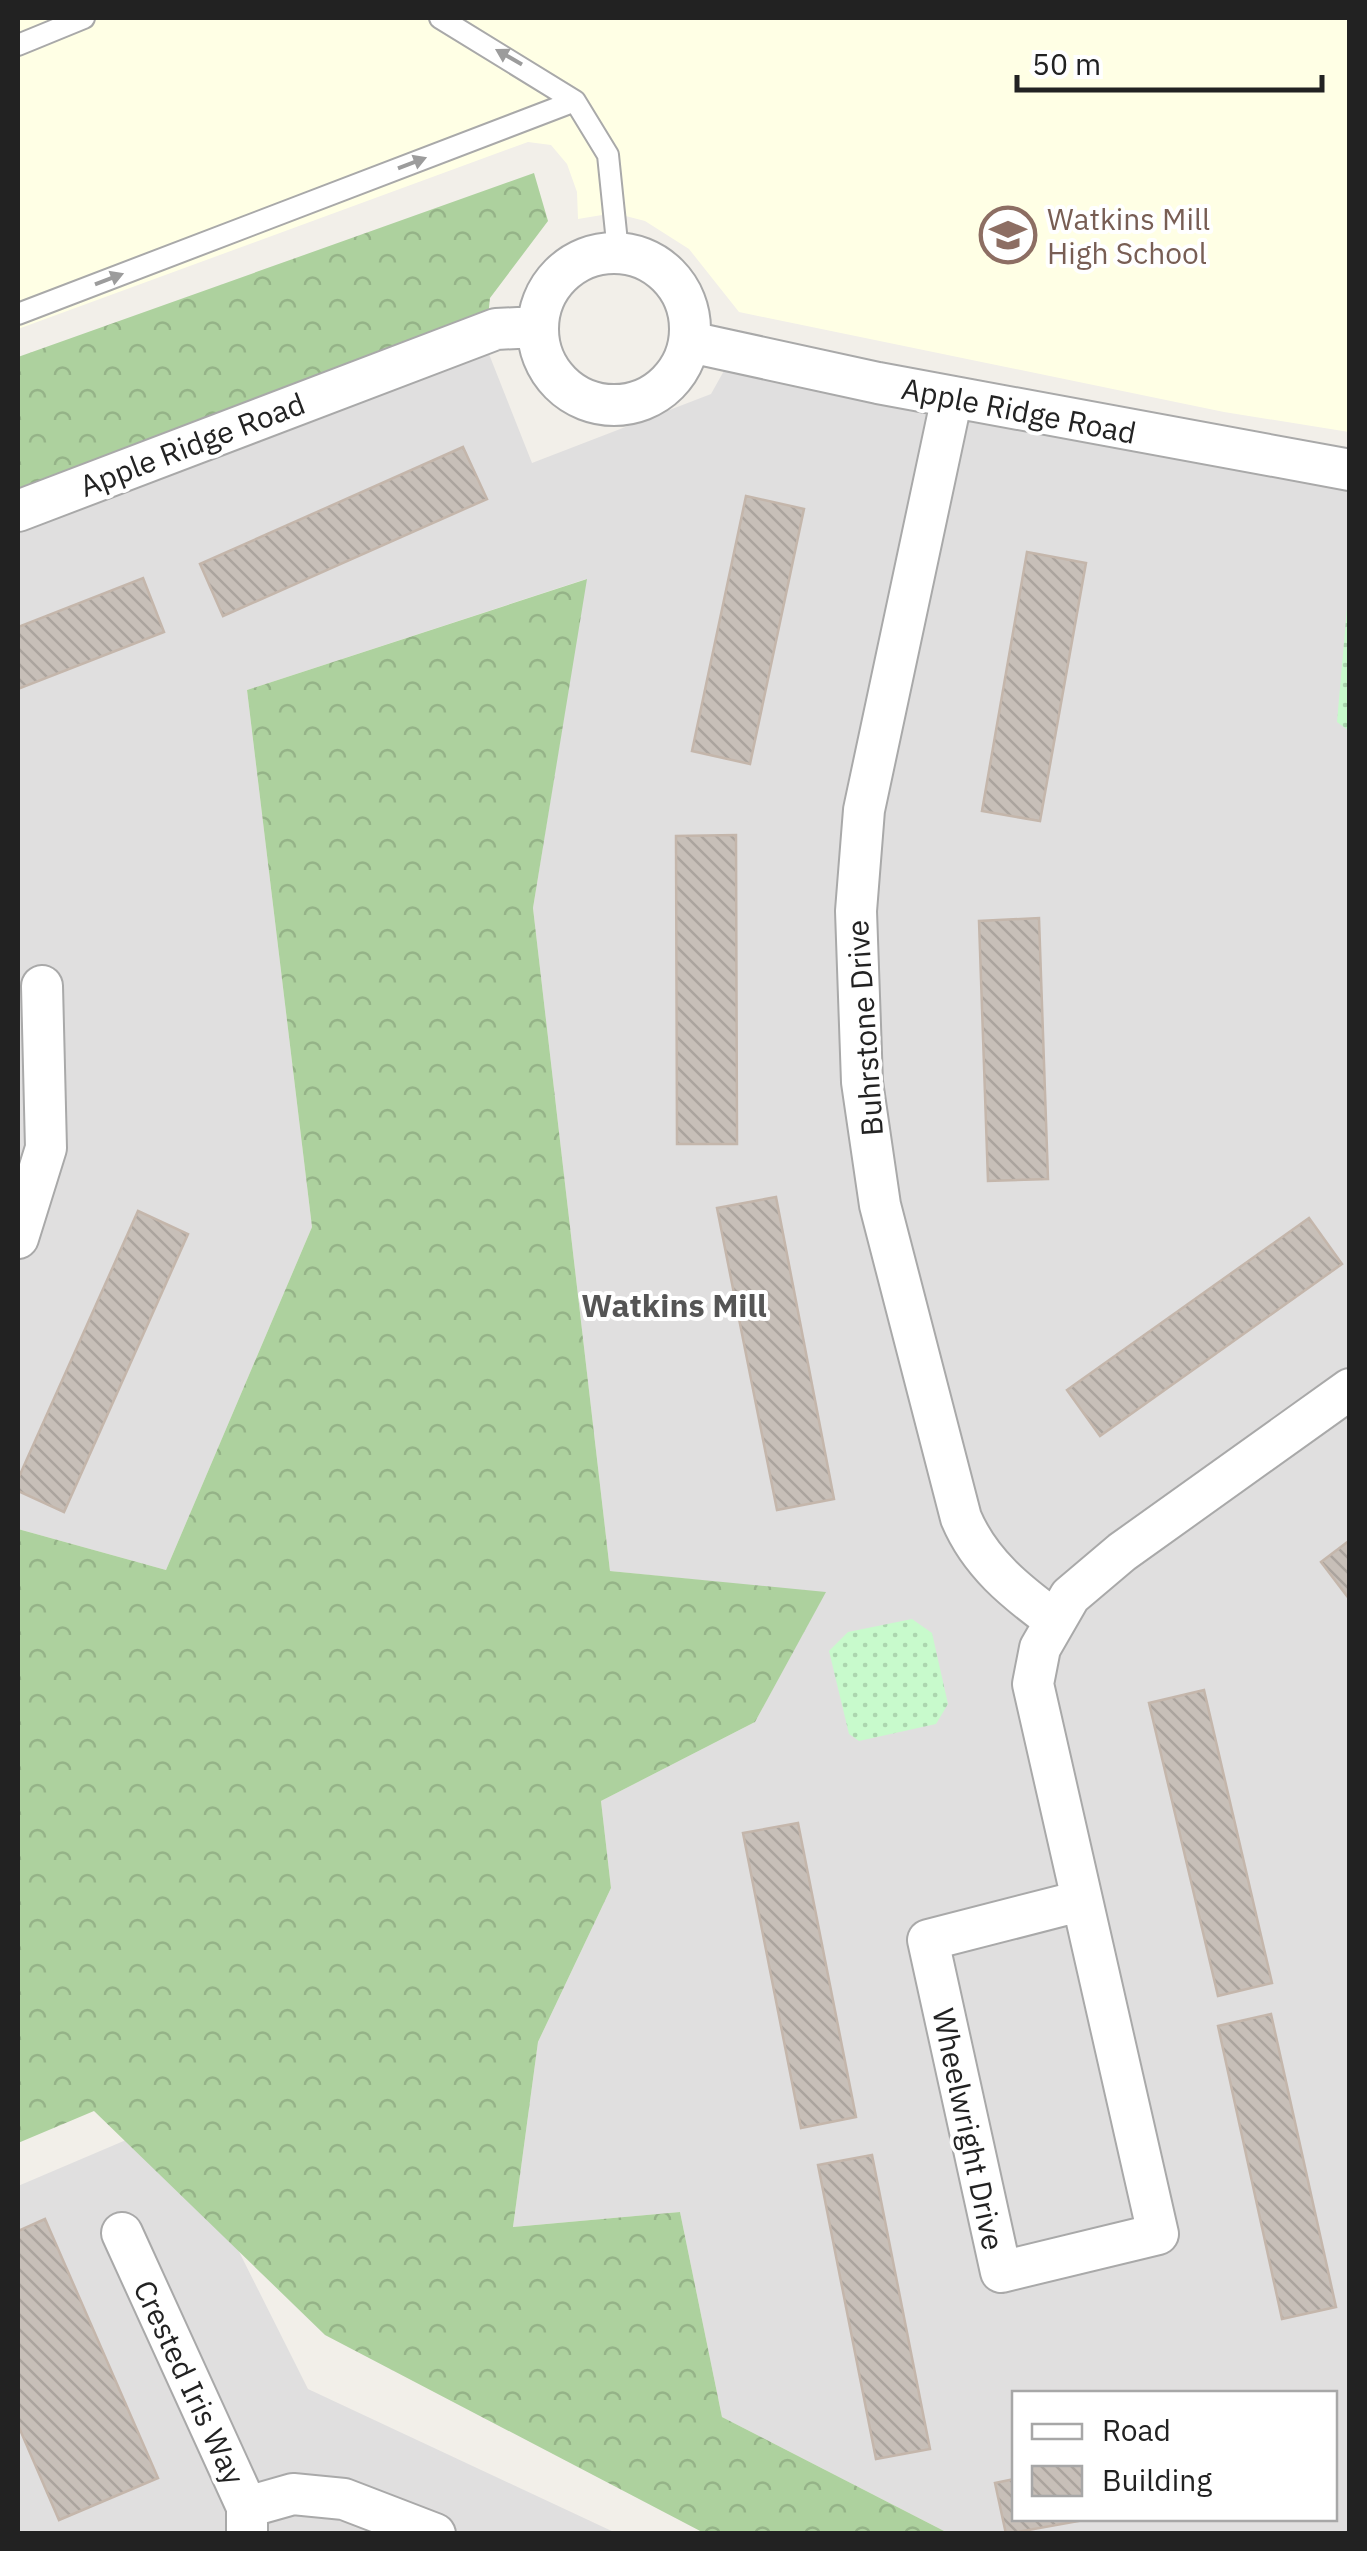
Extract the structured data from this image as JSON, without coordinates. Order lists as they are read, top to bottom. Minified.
{"streets":{"street":["Apple Ridge Road","Buhrstone Drive","Wheelwright Drive","Crested Iris Way"]},"crossings":[["Apple Ridge Road","Buhrstone Drive"],["Buhrstone Drive","Wheelwright Drive"]],"districts":["Watkins Mill"],"places":{"school or university":["Watkins Mill High School"]},"legend":["Road","Building"],"scale_bar":"50 m"}
